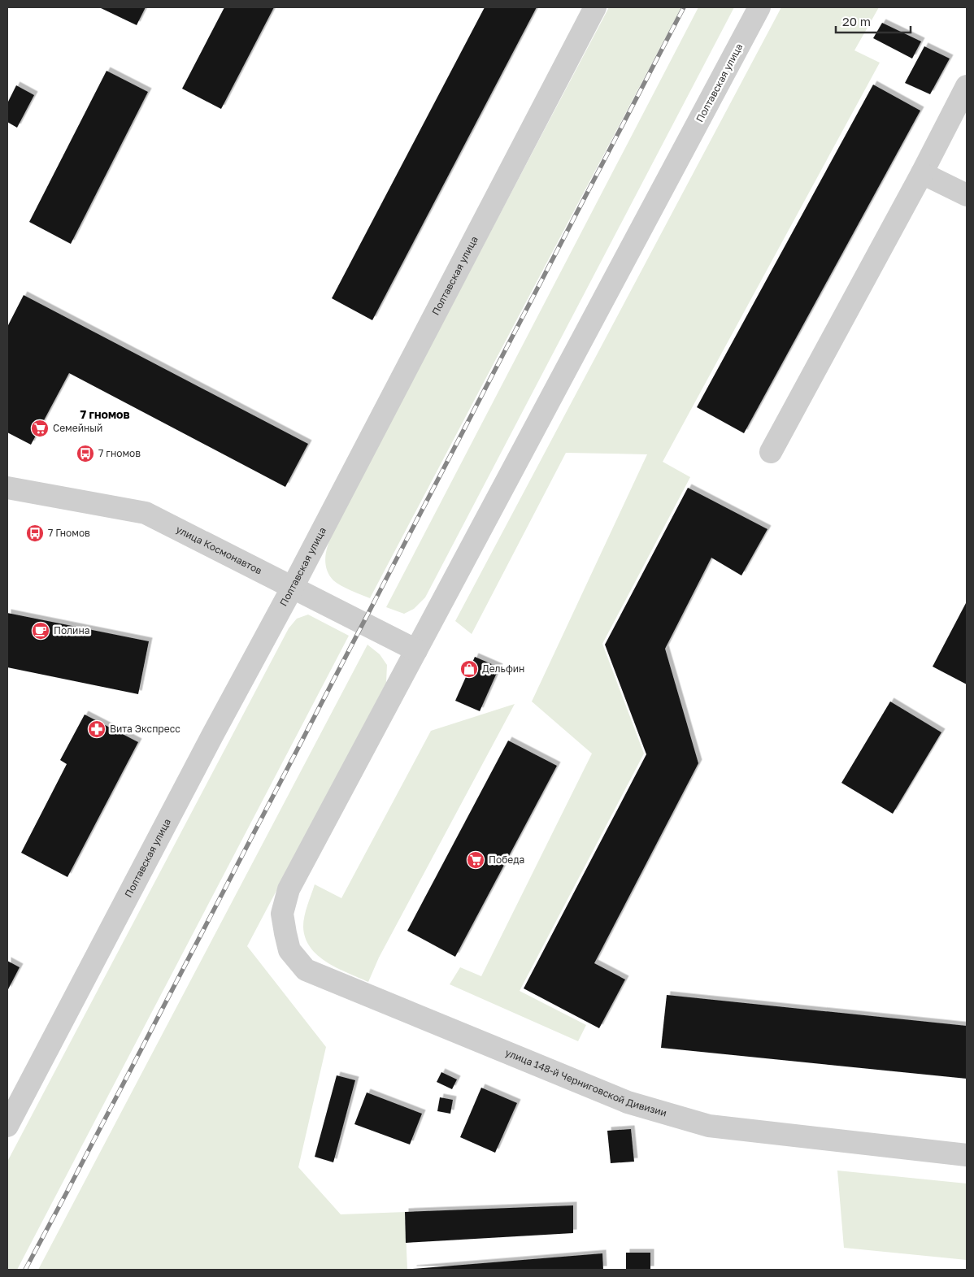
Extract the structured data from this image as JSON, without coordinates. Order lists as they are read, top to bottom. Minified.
{"streets":{"street":["Полтавская улица","улица Космонавтов","улица 148-й Черниговской Дивизии"]},"crossings":[["Полтавская улица","улица Космонавтов"],["Полтавская улица","улица 148-й Черниговской Дивизии"]],"districts":["7 гномов"],"places":{"supermarket":["Семейный","Победа"],"bus stop":["7 гномов","7 Гномов"],"cafe":["Полина"],"shop":["Дельфин"],"pharmacy":["Вита Экспресс"]},"scale_bar":"20 m"}
